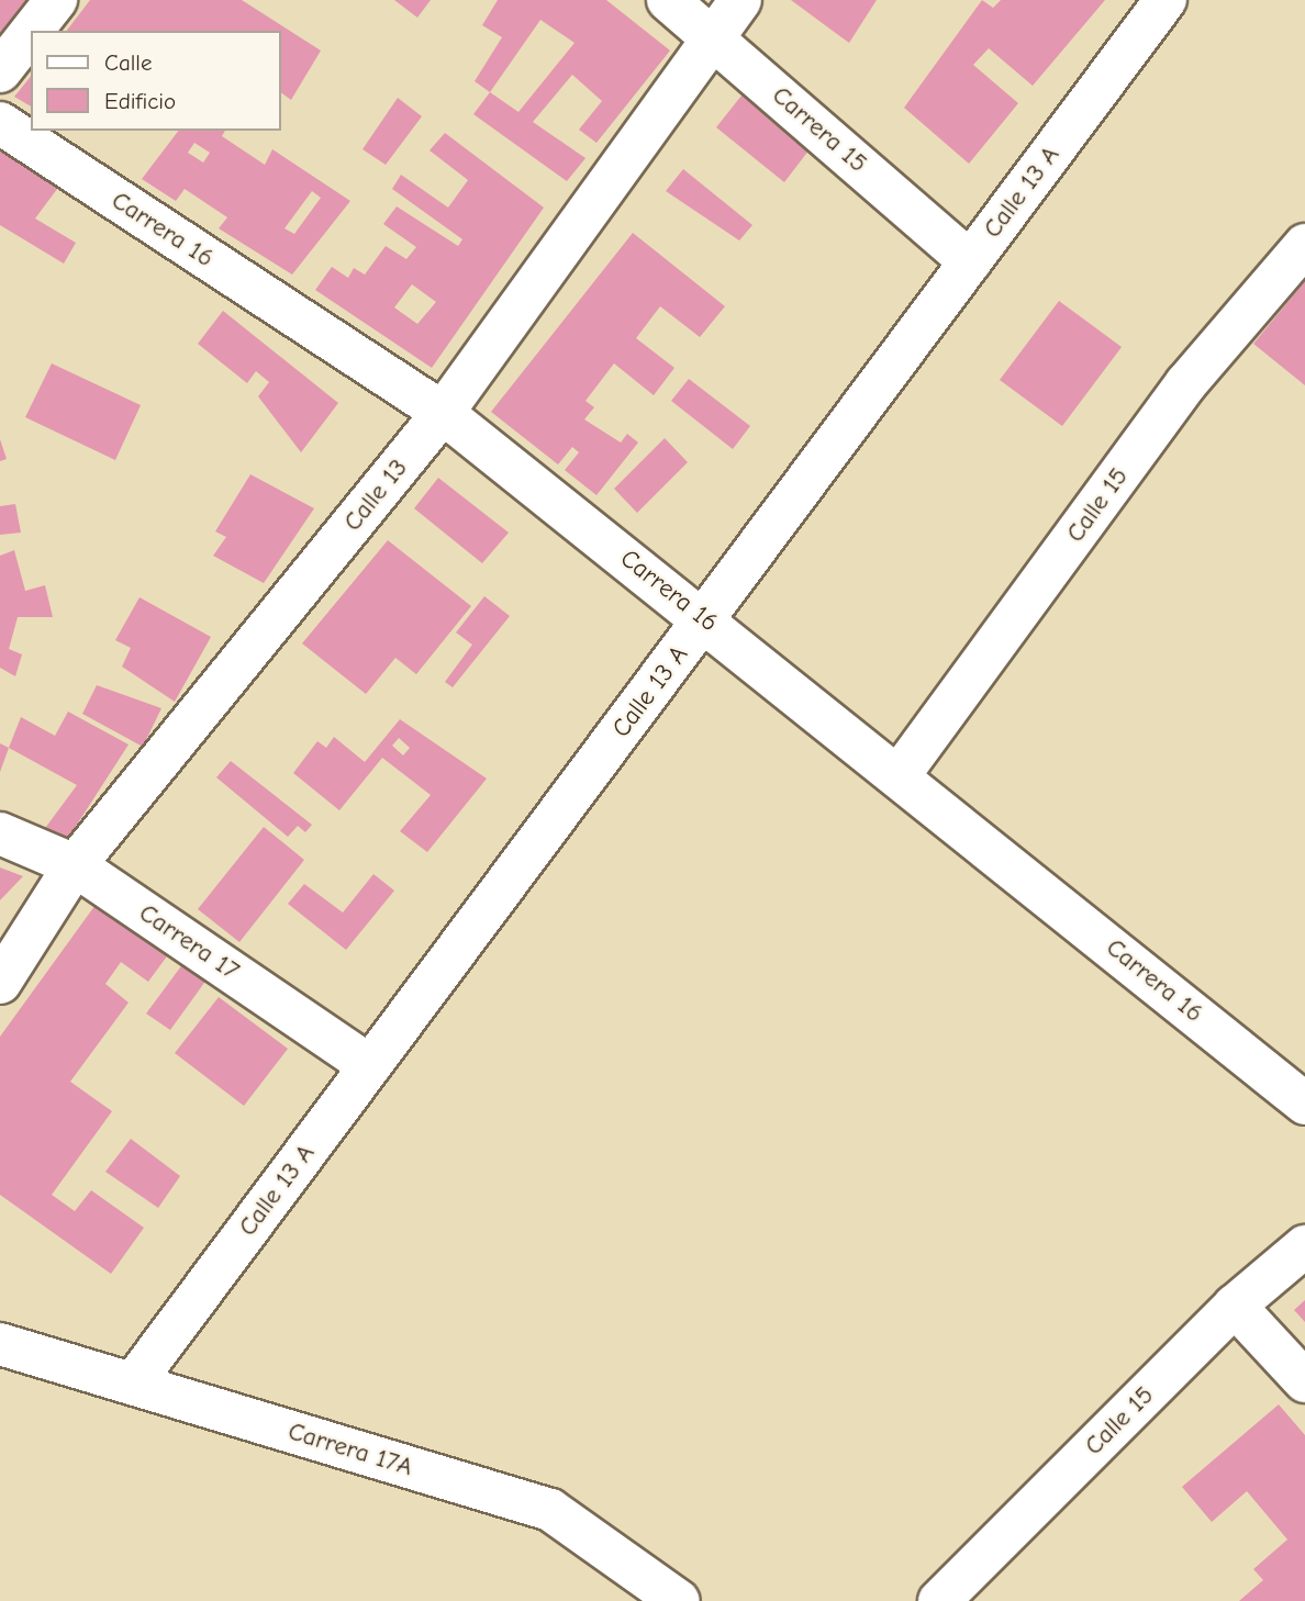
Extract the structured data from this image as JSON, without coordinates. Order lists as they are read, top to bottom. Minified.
{"streets":{"street":["Carrera 15","Calle 13 A","Carrera 16","Calle 13","Calle 15","Carrera 17","Carrera 17A"]},"crossings":[["Carrera 15","Calle 13 A"],["Carrera 15","Calle 13"],["Calle 13 A","Carrera 16"],["Calle 13 A","Carrera 17"],["Calle 13 A","Carrera 17A"],["Carrera 16","Calle 13"],["Carrera 16","Calle 15"],["Calle 13","Carrera 17"]],"legend":["Calle","Edificio"]}
